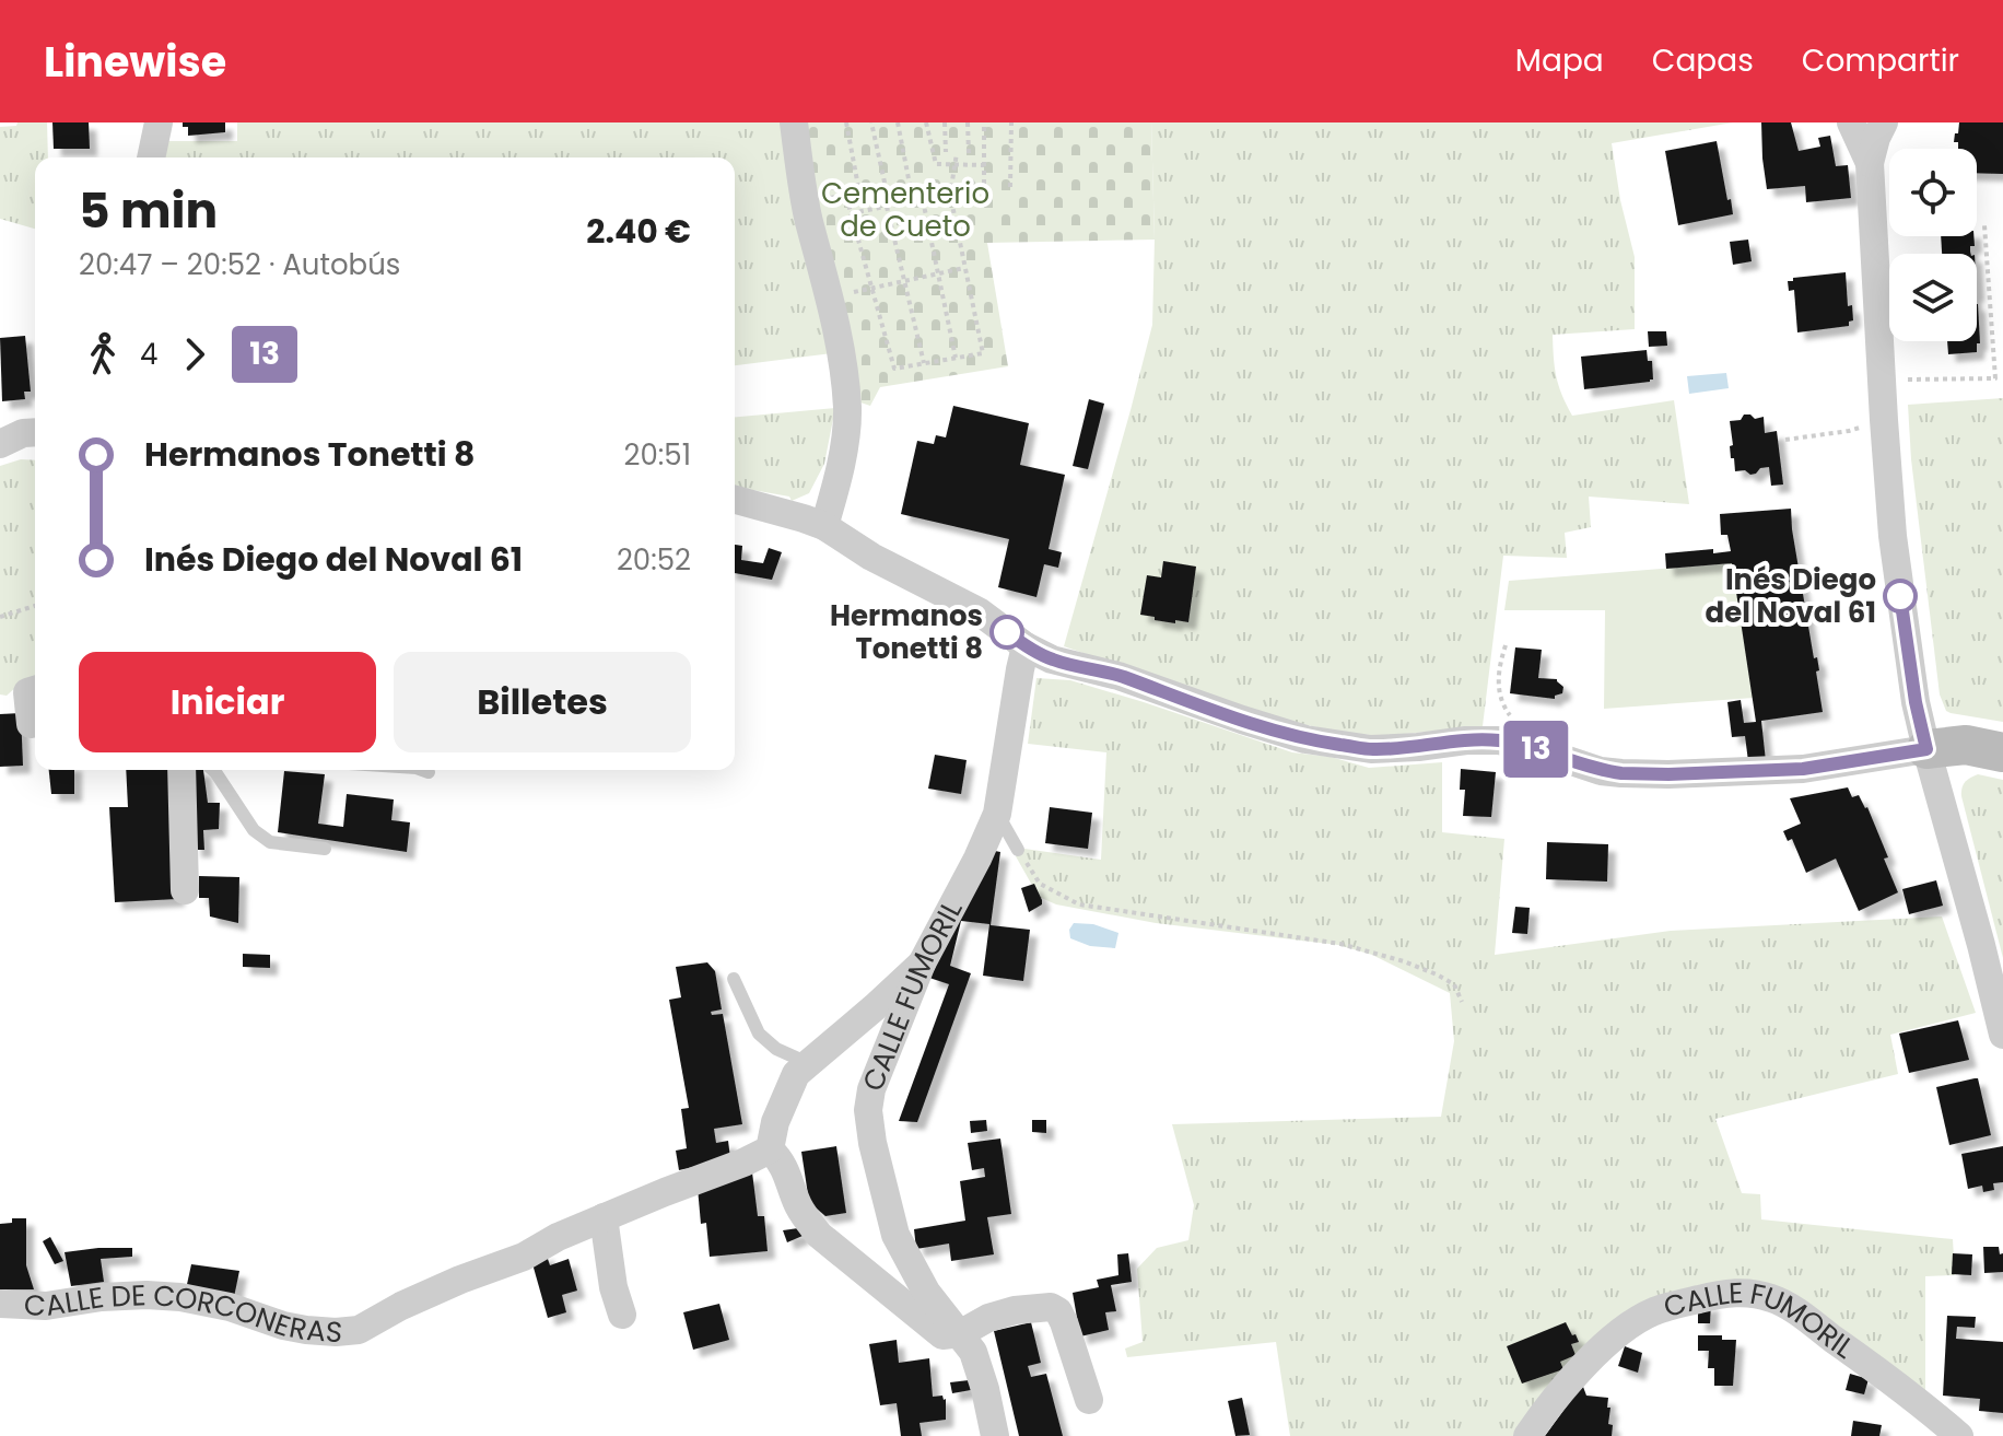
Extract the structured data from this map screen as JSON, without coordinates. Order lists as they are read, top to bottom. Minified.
{"streets":{"street":["CALLE FUMORIL","CALLE DE CORCONERAS"]},"parks":["Cementerio de Cueto"],"places":["Inés Diego del Noval 61","Hermanos Tonetti 8"],"lines":["bus line 13"],"page":{"header":"Linewise","nav":["Mapa","Capas","Compartir"],"on_map":"13","heading":["5 min","20:47 – 20:52 · Autobús","2.40 €"],"legs":["4","13"],"list":[{"name":"Hermanos Tonetti 8","value":"20:51"},{"name":"Inés Diego del Noval 61","value":"20:52"}],"buttons":["Iniciar","Billetes"]}}
